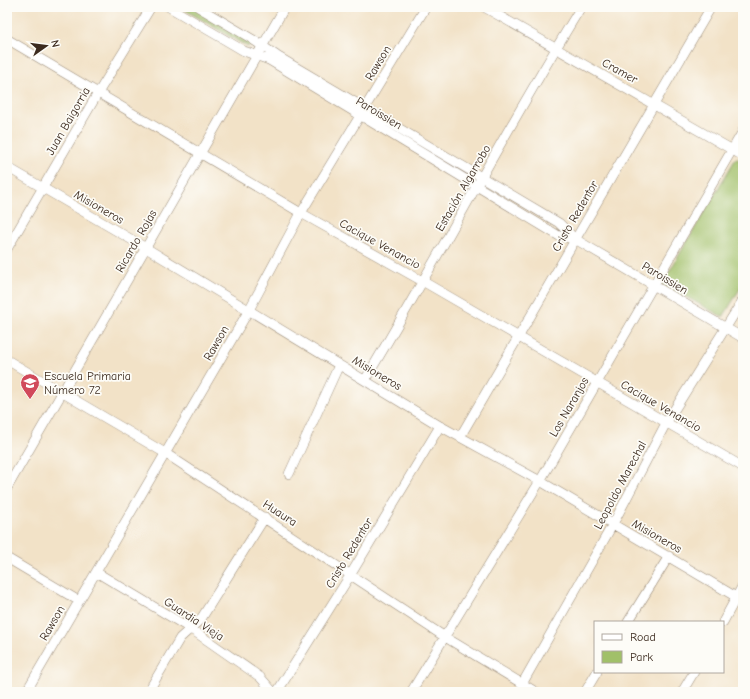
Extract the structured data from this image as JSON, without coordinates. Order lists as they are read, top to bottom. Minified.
{"streets":{"street":["Rawson","Cramer","Paroissien","Juan Baigorria","Estación Algarrobo","Misioneros","Cristo Redentor","Ricardo Rojas","Cacique Venancio","Los Naranjos","Leopoldo Marechal","Huaura","Guardia Vieja"]},"crossings":[["Rawson","Paroissien"],["Rawson","Misioneros"],["Rawson","Cacique Venancio"],["Rawson","Huaura"],["Rawson","Guardia Vieja"],["Cramer","Estación Algarrobo"],["Cramer","Cristo Redentor"],["Cramer","Los Naranjos"],["Paroissien","Estación Algarrobo"],["Paroissien","Cristo Redentor"],["Paroissien","Ricardo Rojas"],["Paroissien","Los Naranjos"],["Paroissien","Leopoldo Marechal"],["Juan Baigorria","Misioneros"],["Juan Baigorria","Cacique Venancio"],["Estación Algarrobo","Misioneros"],["Estación Algarrobo","Cacique Venancio"],["Misioneros","Cristo Redentor"],["Misioneros","Ricardo Rojas"],["Misioneros","Los Naranjos"],["Misioneros","Leopoldo Marechal"],["Cristo Redentor","Cacique Venancio"],["Cristo Redentor","Huaura"],["Ricardo Rojas","Cacique Venancio"],["Ricardo Rojas","Huaura"],["Cacique Venancio","Los Naranjos"],["Cacique Venancio","Leopoldo Marechal"],["Los Naranjos","Huaura"],["Leopoldo Marechal","Huaura"]],"places":{"school or university":["Escuela Primaria Número 72"]},"legend":["Road","Park"],"north":"right"}
